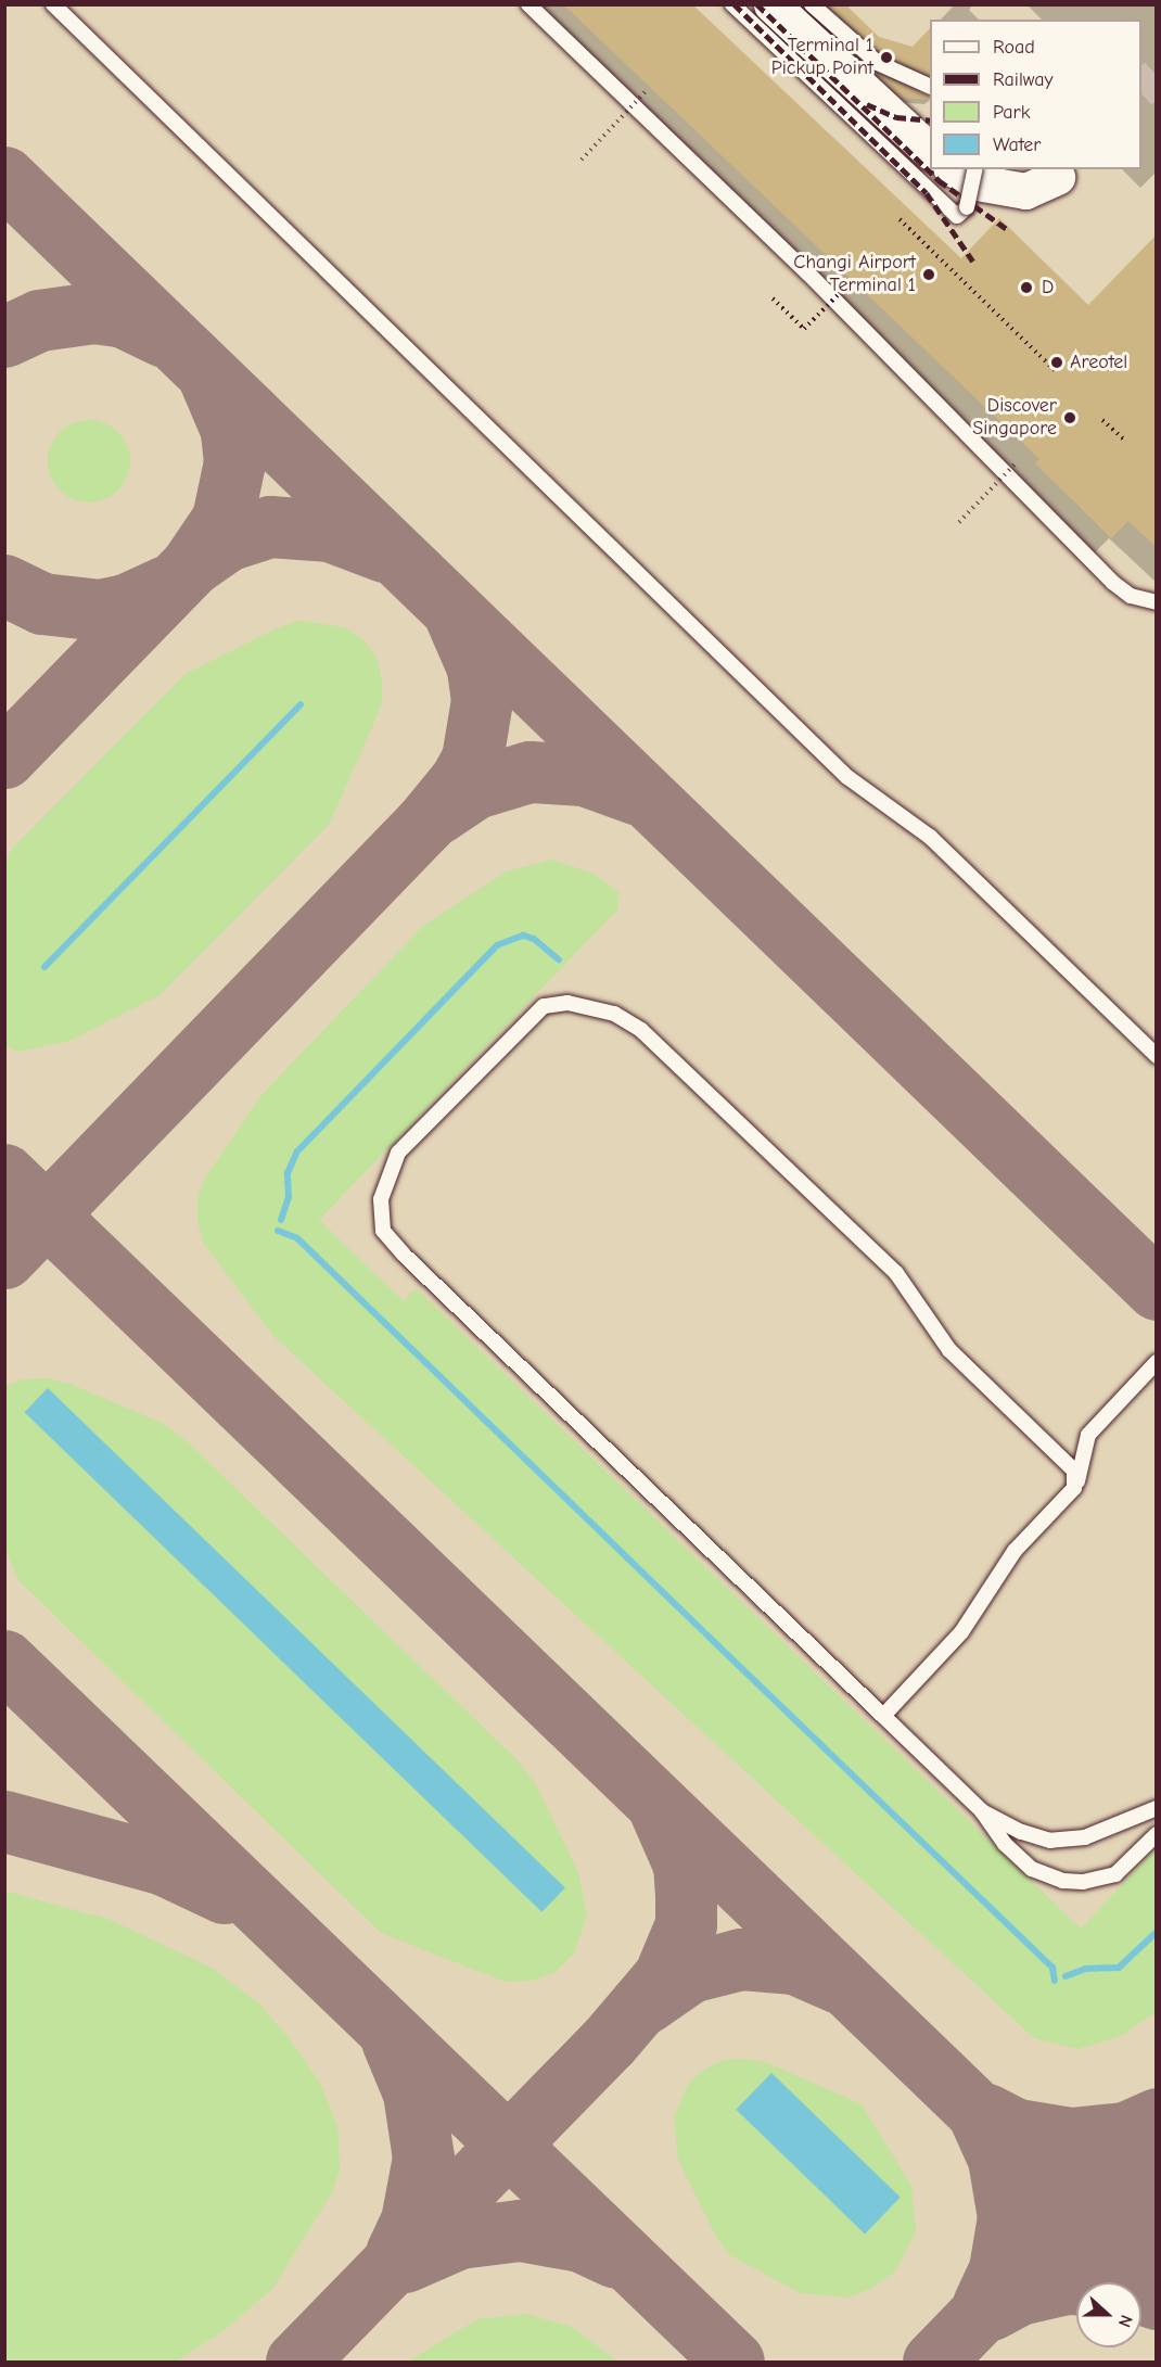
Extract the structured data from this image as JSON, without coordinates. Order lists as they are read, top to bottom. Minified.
{"places":["Terminal 1 Pickup Point","Changi Airport Terminal 1","D","Areotel","Discover Singapore"],"legend":["Road","Railway","Park","Water"],"north":"right"}
